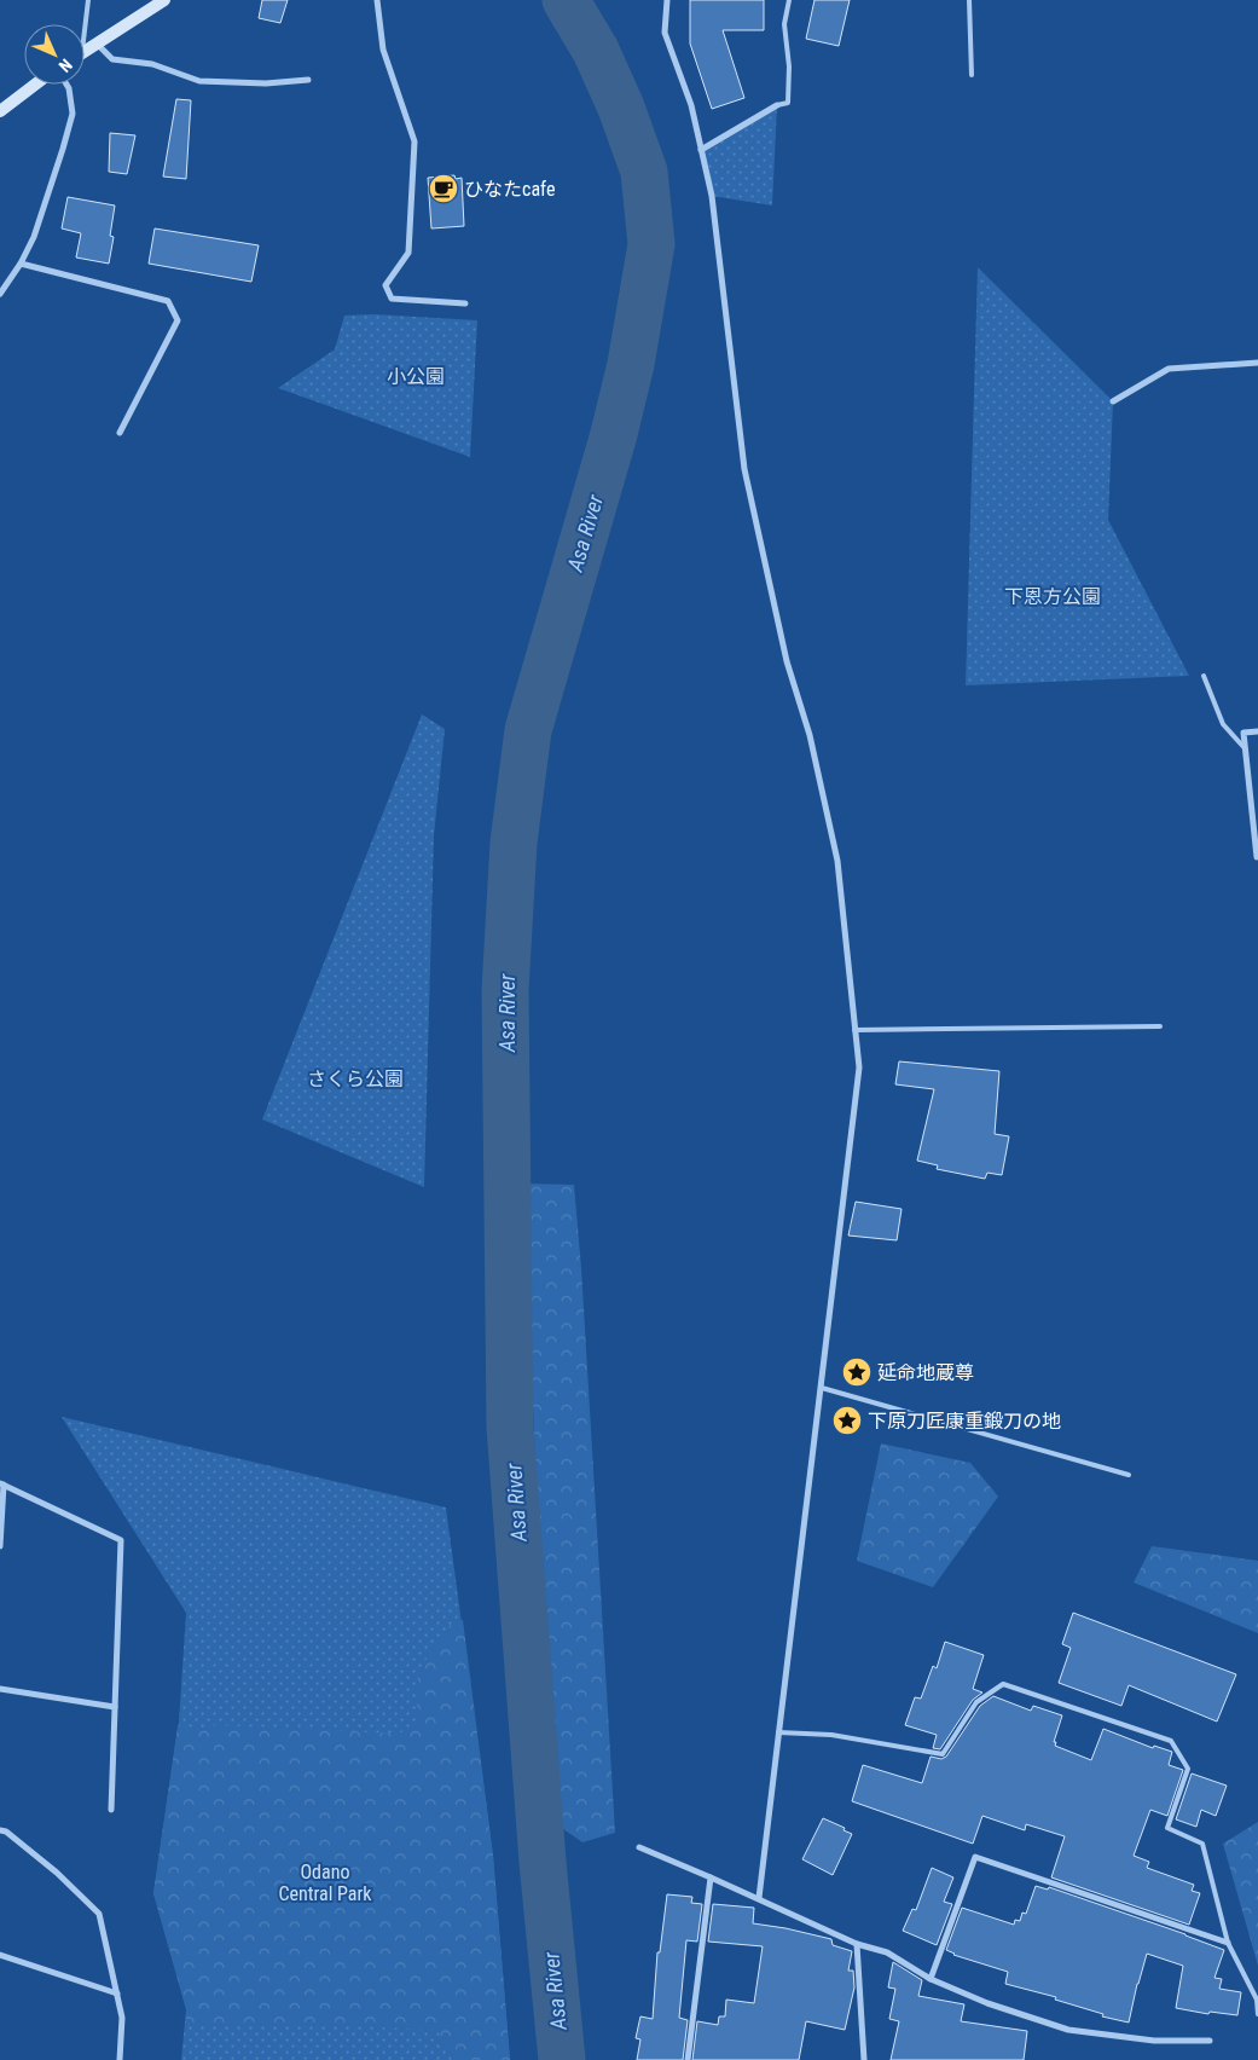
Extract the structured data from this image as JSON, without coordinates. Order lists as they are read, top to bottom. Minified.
{"water":["Asa River"],"parks":["小公園","下恩方公園","さくら公園","Odano Central Park"],"places":{"cafe":["ひなたcafe"],"place":["延命地蔵尊","下原刀匠康重鍛刀の地"]},"north":"bottom right"}
